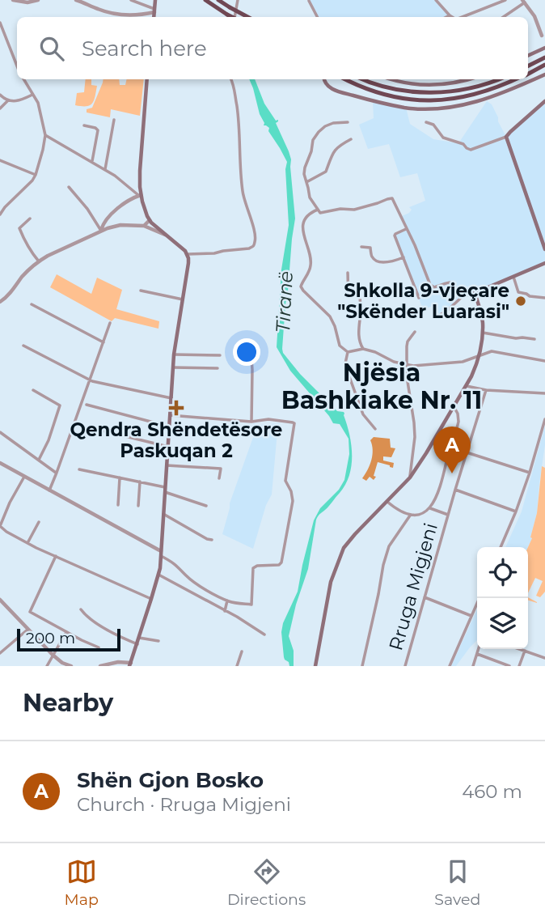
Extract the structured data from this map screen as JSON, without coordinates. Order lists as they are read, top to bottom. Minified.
{"streets":{"street":["Rruga Migjeni"]},"districts":["Njësia Bashkiake Nr. 11"],"water":["Tiranë"],"places":{"other":["Shkolla 9-vjeçare \"Skënder Luarasi\""],"health":["Qendra Shëndetësore Paskuqan 2"]},"scale_bar":"200 m","page":{"search":"Search here","pins":"A","scale":"200 m","heading":"Nearby","list":[{"mark":"A","name":"Shën Gjon Bosko","note":"Church · Rruga Migjeni","value":"460 m"}],"nav":["Map","Directions","Saved"]}}
